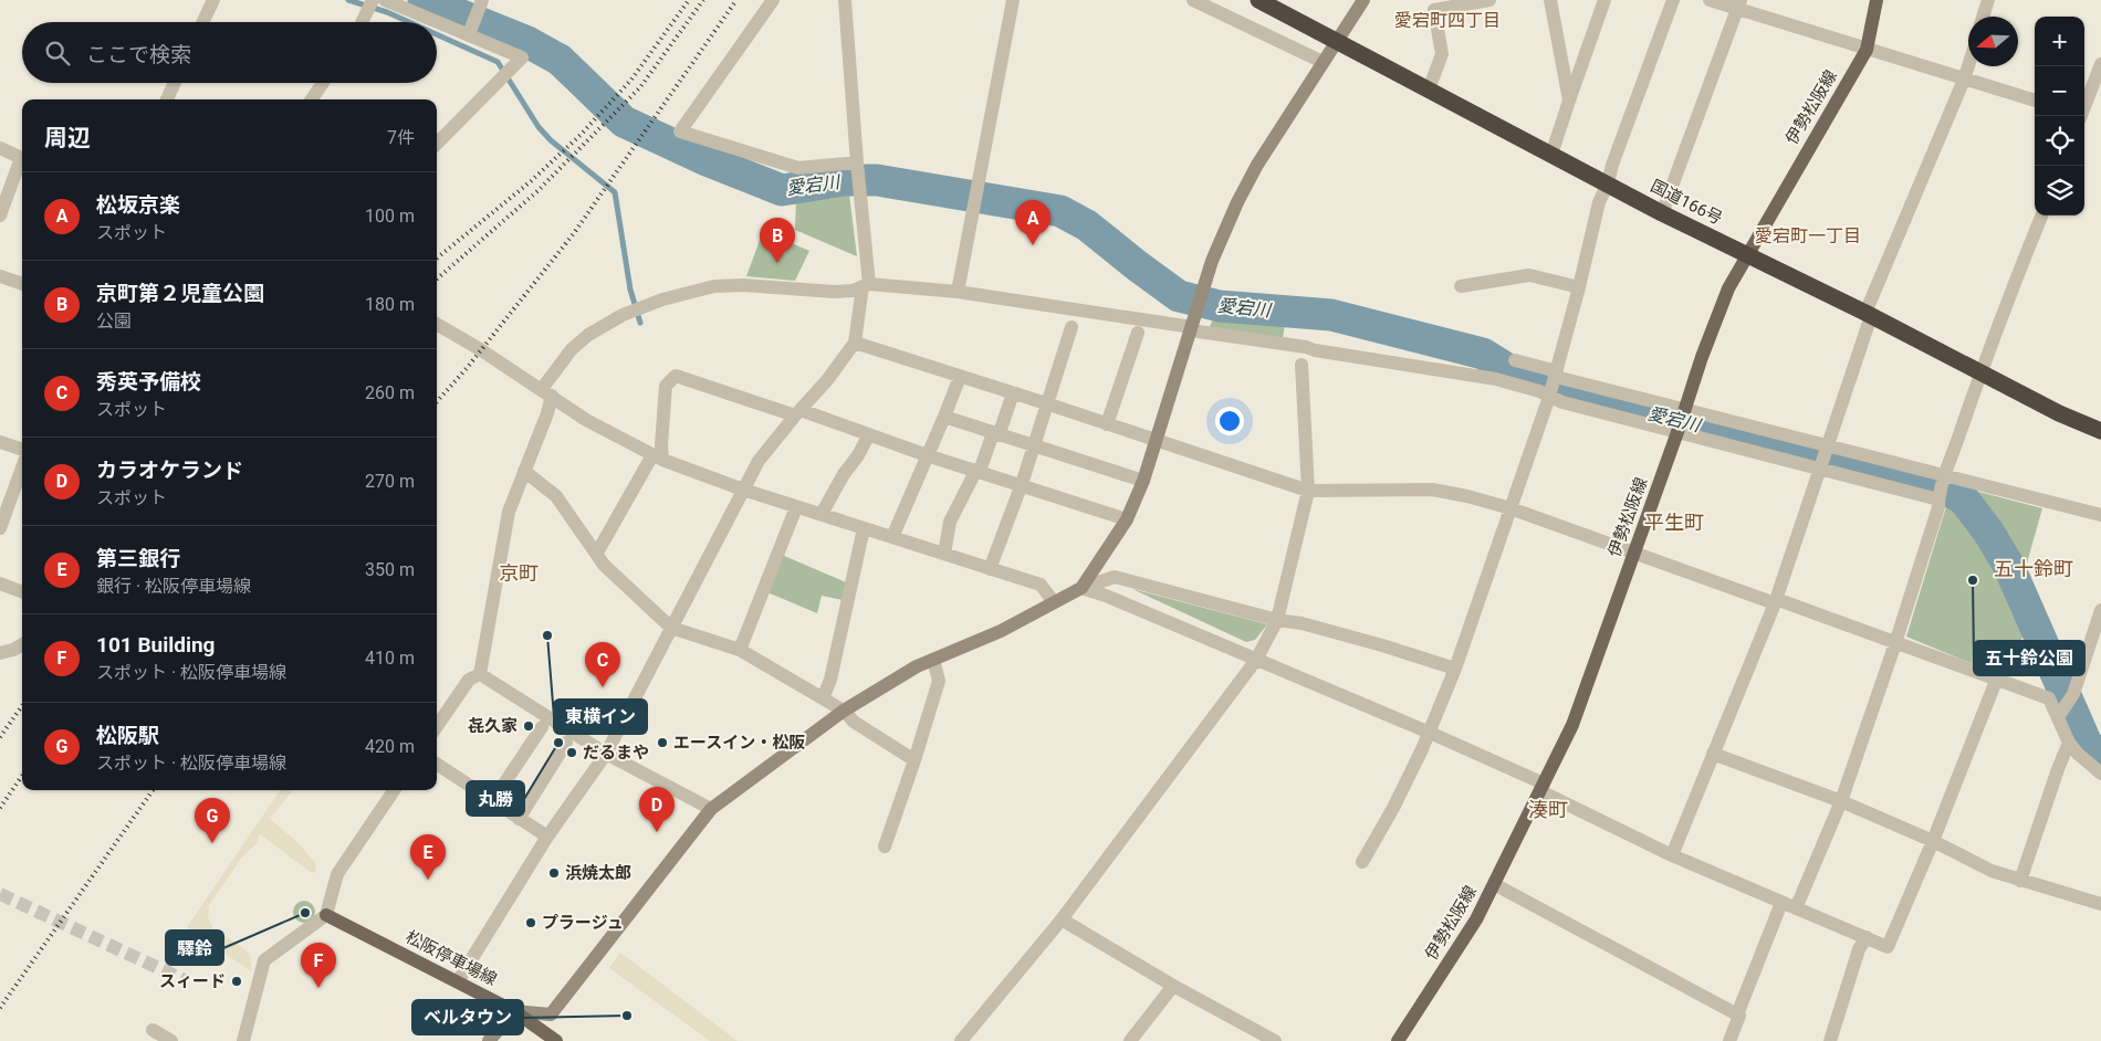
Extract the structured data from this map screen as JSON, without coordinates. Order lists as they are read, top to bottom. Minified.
{"streets":{"highway":["国道166号"],"main road":["伊勢松阪線","松阪停車場線"]},"crossings":[["伊勢松阪線","国道166号"]],"districts":["愛宕町四丁目","愛宕町一丁目","平生町","五十鈴町","京町","湊町"],"water":["愛宕川"],"places":["五十鈴公園","東横イン","㐂久家","丸勝","エースイン・松阪","だるまや","浜焼太郎","驛鈴","プラージュ","スィード","ベルタウン"],"north":"left","page":{"map_buttons":["+","−"],"search":"ここで検索","heading":["周辺","7件"],"list":[{"mark":"A","name":"松坂京楽","note":"スポット","value":"100 m"},{"mark":"B","name":"京町第２児童公園","note":"公園","value":"180 m"},{"mark":"C","name":"秀英予備校","note":"スポット","value":"260 m"},{"mark":"D","name":"カラオケランド","note":"スポット","value":"270 m"},{"mark":"E","name":"第三銀行","note":"銀行 · 松阪停車場線","value":"350 m"},{"mark":"F","name":"101 Building","note":"スポット · 松阪停車場線","value":"410 m"},{"mark":"G","name":"松阪駅","note":"スポット · 松阪停車場線","value":"420 m"}],"pins":["A","B","C","D","G","E","F"]}}
